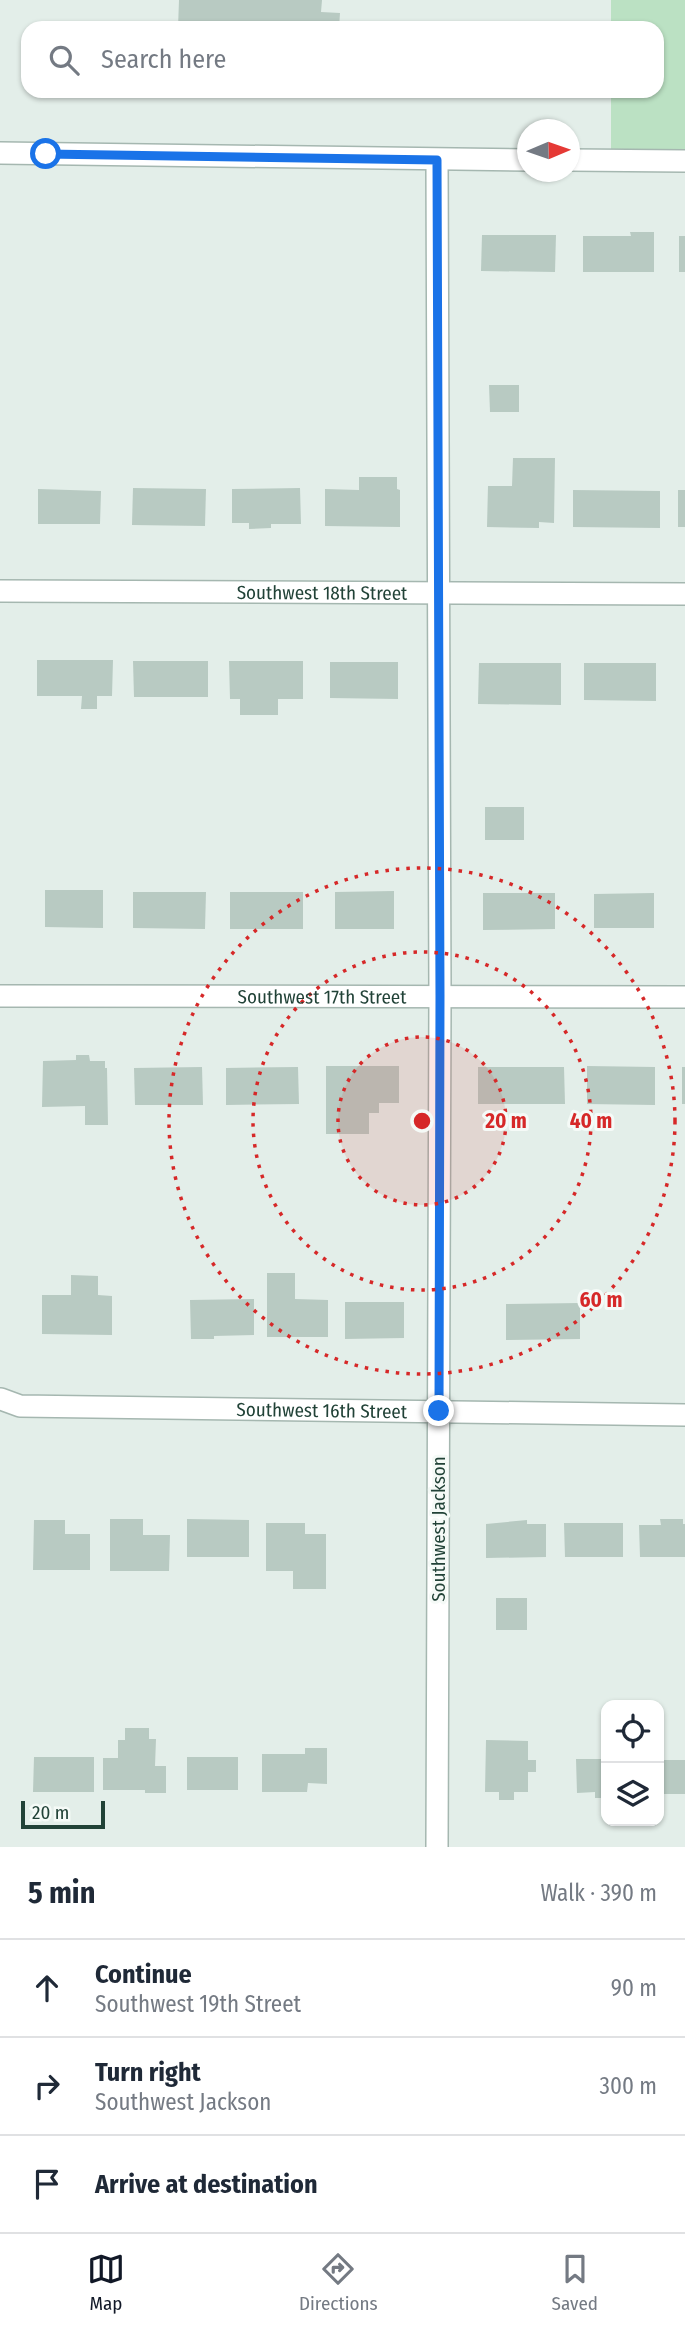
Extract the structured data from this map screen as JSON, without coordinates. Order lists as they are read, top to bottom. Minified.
{"streets":{"street":["Southwest 18th Street","Southwest 17th Street","Southwest 16th Street","Southwest Jackson"]},"crossings":[["Southwest 18th Street","Southwest Jackson"],["Southwest 17th Street","Southwest Jackson"],["Southwest 16th Street","Southwest Jackson"]],"scale_bar":"20 m","north":"right","page":{"search":"Search here","scale":"20 m","heading":["5 min","Walk · 390 m"],"list":[["Continue","Southwest 19th Street","90 m"],["Turn right","Southwest Jackson","300 m"],"Arrive at destination"],"nav":["Map","Directions","Saved"]},"rings":["20 m","40 m","60 m"]}
